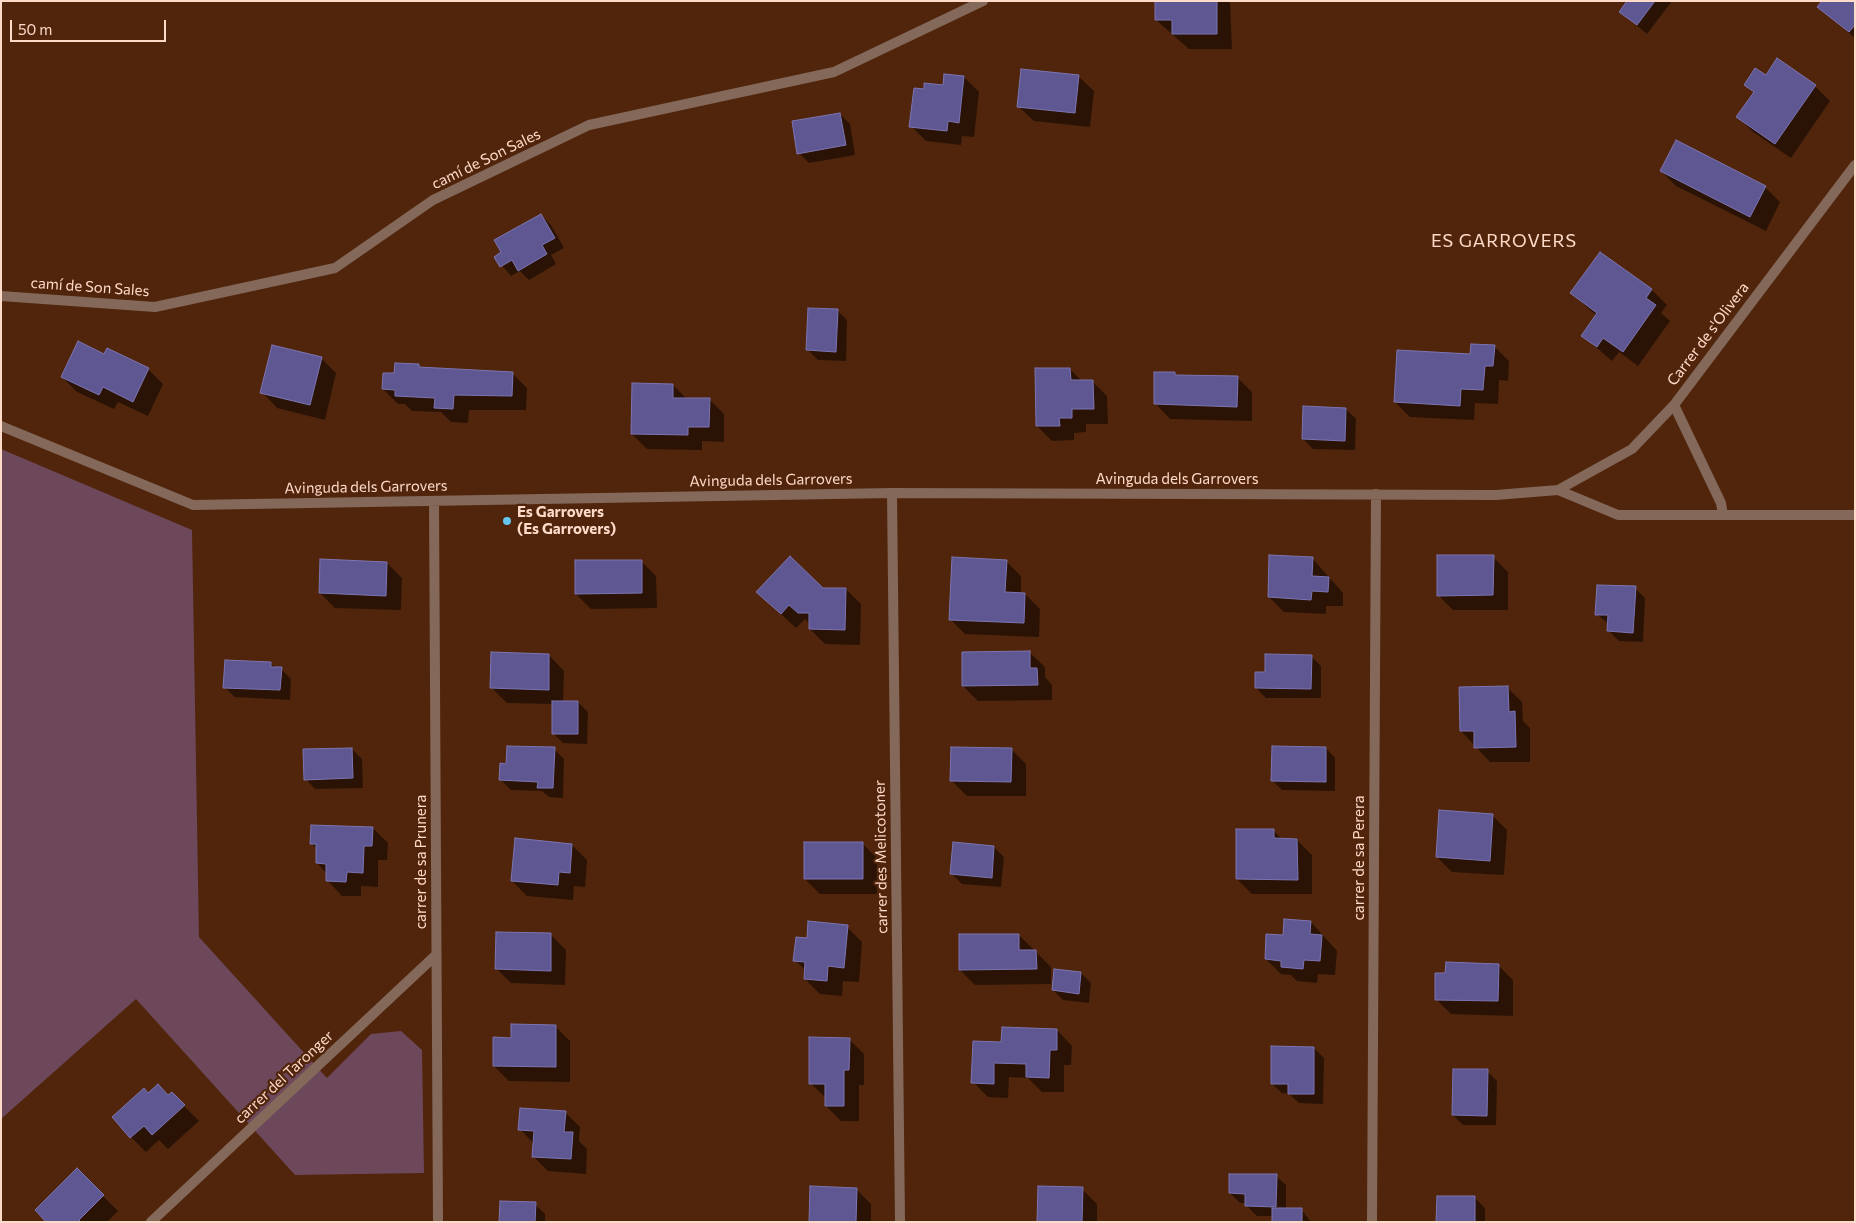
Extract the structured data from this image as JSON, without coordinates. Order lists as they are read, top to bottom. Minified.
{"streets":{"street":["camí de Son Sales","Carrer de s'Olivera","Avinguda dels Garrovers","carrer des Melicotoner","carrer de sa Perera","carrer de sa Prunera","carrer del Taronger"]},"crossings":[["Carrer de s'Olivera","Avinguda dels Garrovers"],["Avinguda dels Garrovers","carrer des Melicotoner"],["Avinguda dels Garrovers","carrer de sa Perera"],["Avinguda dels Garrovers","carrer de sa Prunera"],["carrer de sa Prunera","carrer del Taronger"]],"districts":["ES GARROVERS"],"places":["Es Garrovers (Es Garrovers)"],"scale_bar":"50 m"}
